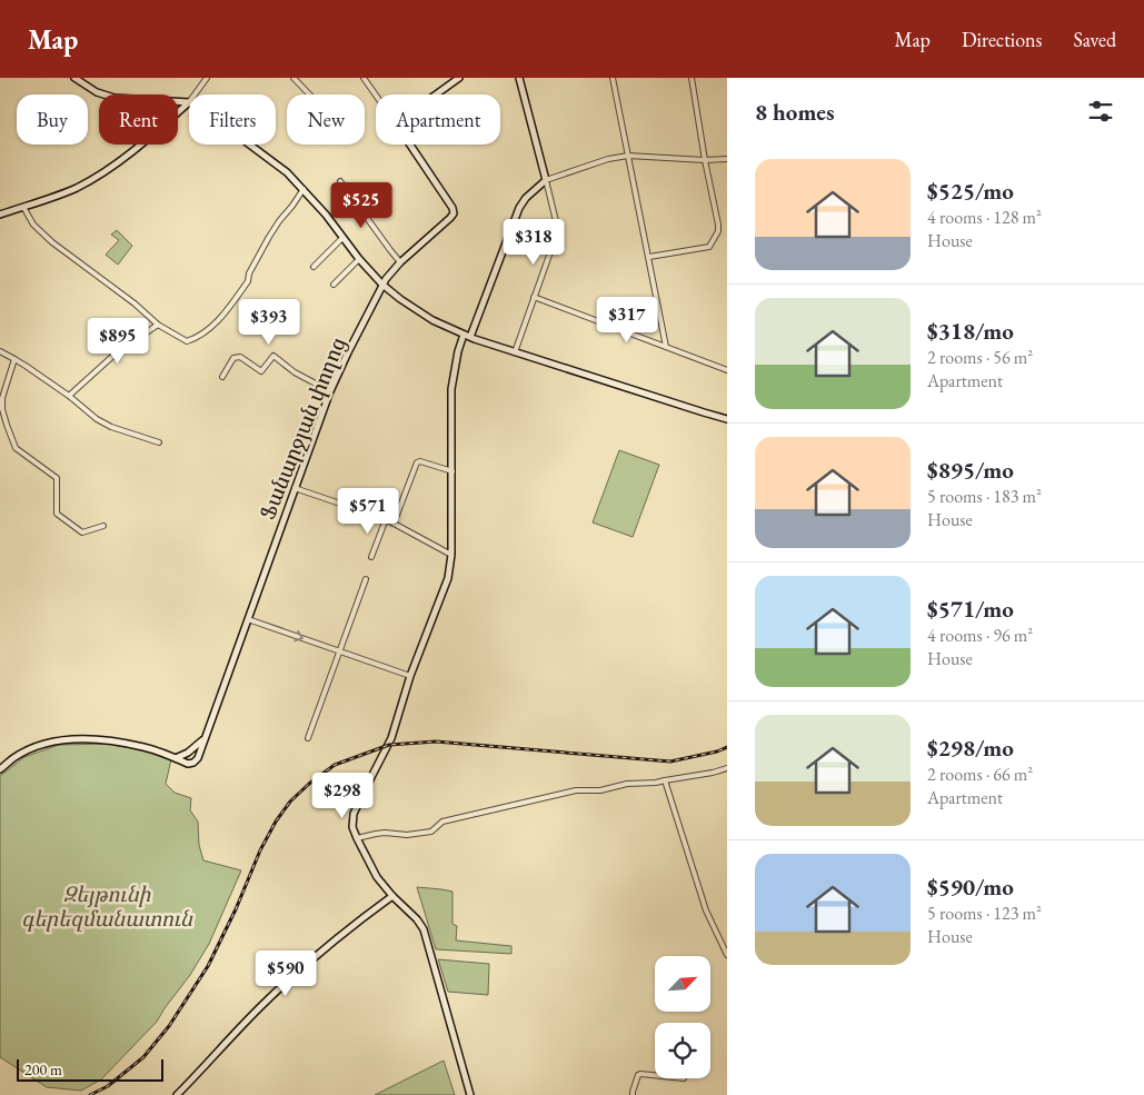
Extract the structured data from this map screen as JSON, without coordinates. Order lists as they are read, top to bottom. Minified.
{"streets":{"street":["Ֆանարջյան փողոց"]},"parks":["Զեյթունի գերեզմանատուն"],"scale_bar":"200 m","north":"top right","page":{"header":"Map","nav":["Map","Directions","Saved"],"heading":"8 homes","chip":["Buy","Rent","Filters","New","Apartment"],"list":[{"name":"$525/mo","note":"4 rooms · 128 m² · House"},{"name":"$318/mo","note":"2 rooms · 56 m² · Apartment"},{"name":"$895/mo","note":"5 rooms · 183 m² · House"},{"name":"$571/mo","note":"4 rooms · 96 m² · House"},{"name":"$298/mo","note":"2 rooms · 66 m² · Apartment"},{"name":"$590/mo","note":"5 rooms · 123 m² · House"}],"price":["$525","$318","$317","$393","$895","$571","$298","$590"],"scale":"200 m"}}
